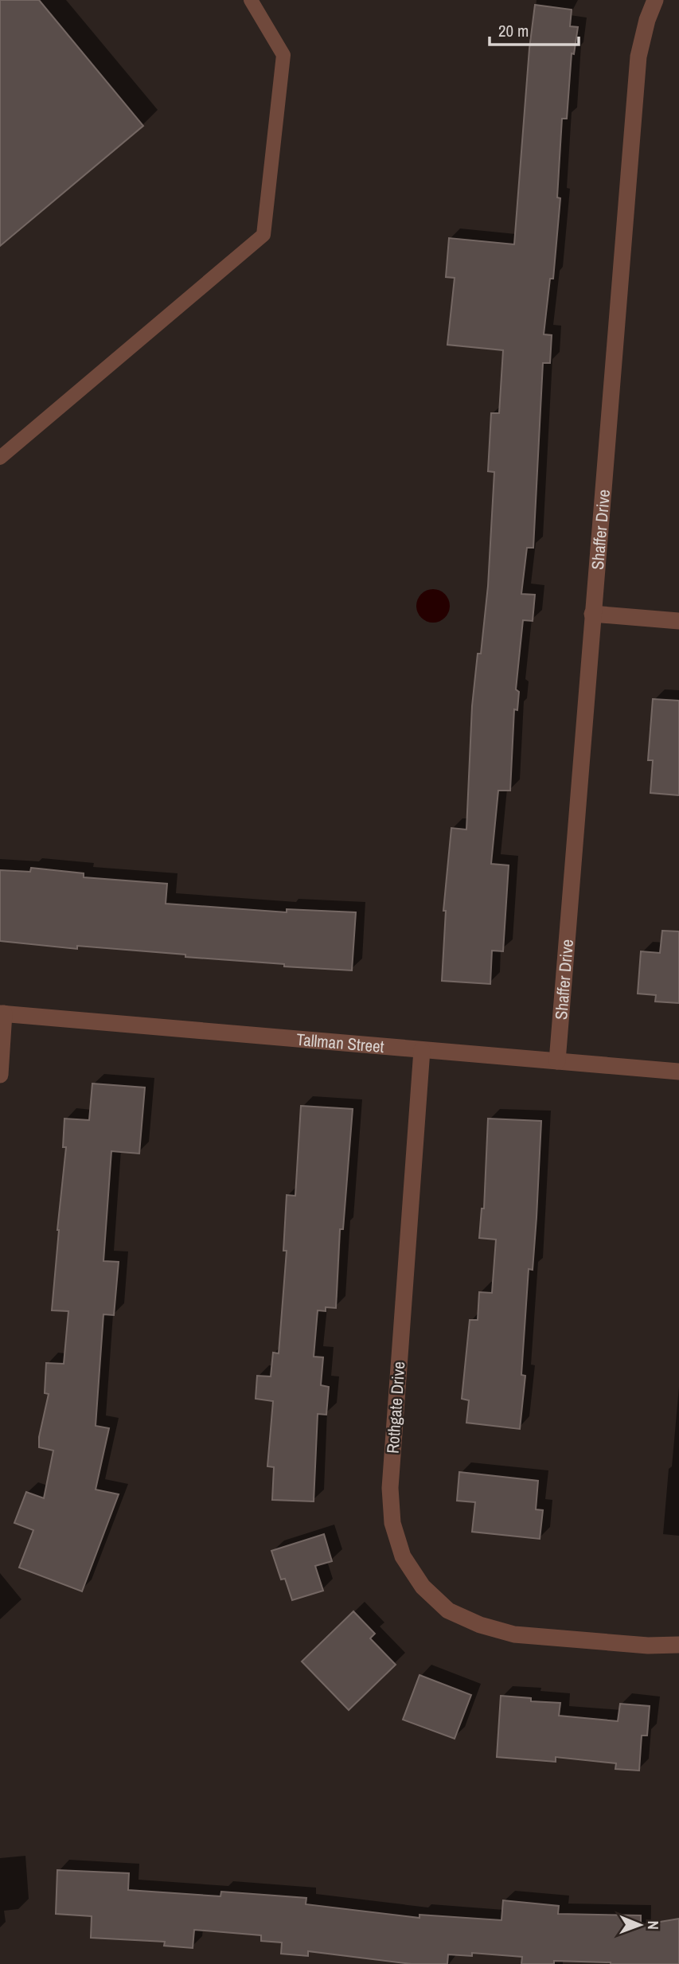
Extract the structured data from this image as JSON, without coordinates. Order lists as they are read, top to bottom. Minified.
{"streets":{"street":["Shaffer Drive","Tallman Street","Rothgate Drive"]},"crossings":[["Shaffer Drive","Tallman Street"],["Tallman Street","Rothgate Drive"]],"scale_bar":"20 m","north":"right"}
